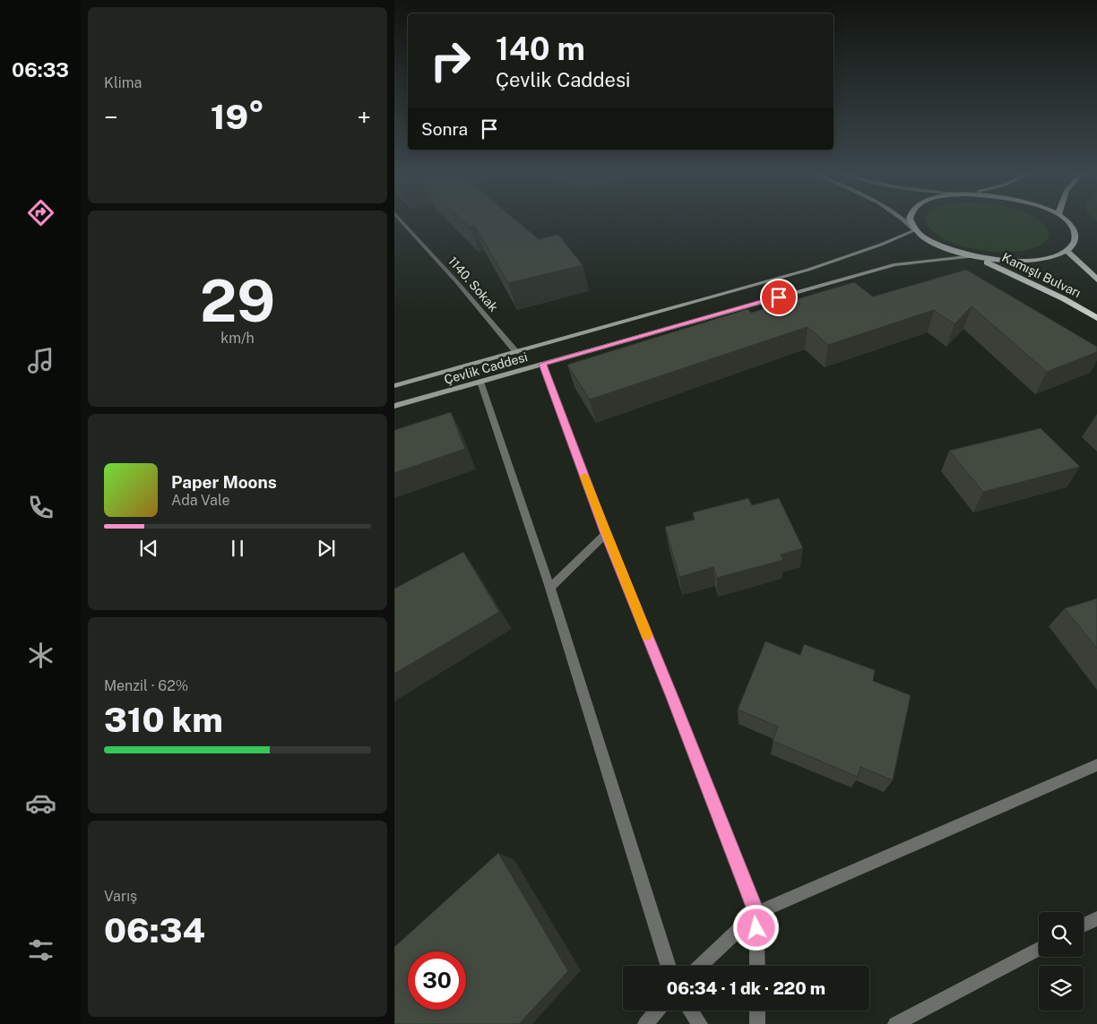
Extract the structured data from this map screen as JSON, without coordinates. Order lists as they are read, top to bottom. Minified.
{"streets":{"highway":["Kamışlı Bulvarı"],"main road":["Çevlik Caddesi"],"street":["1140. Sokak"]},"crossings":[["Kamışlı Bulvarı","Çevlik Caddesi"],["1140. Sokak","Çevlik Caddesi"]],"page":{"tabs":"06:33","tile":["Klima",["29","km/h"],["Menzil · 62%","310 km"],["Varış","06:34"]],"turn":["140 m","Çevlik Caddesi"],"heat":["−","19°","+"],"then":"Sonra","song":["Paper Moons","Ada Vale"],"limit":"30","trip":"06:34 · 1 dk · 220 m"}}
